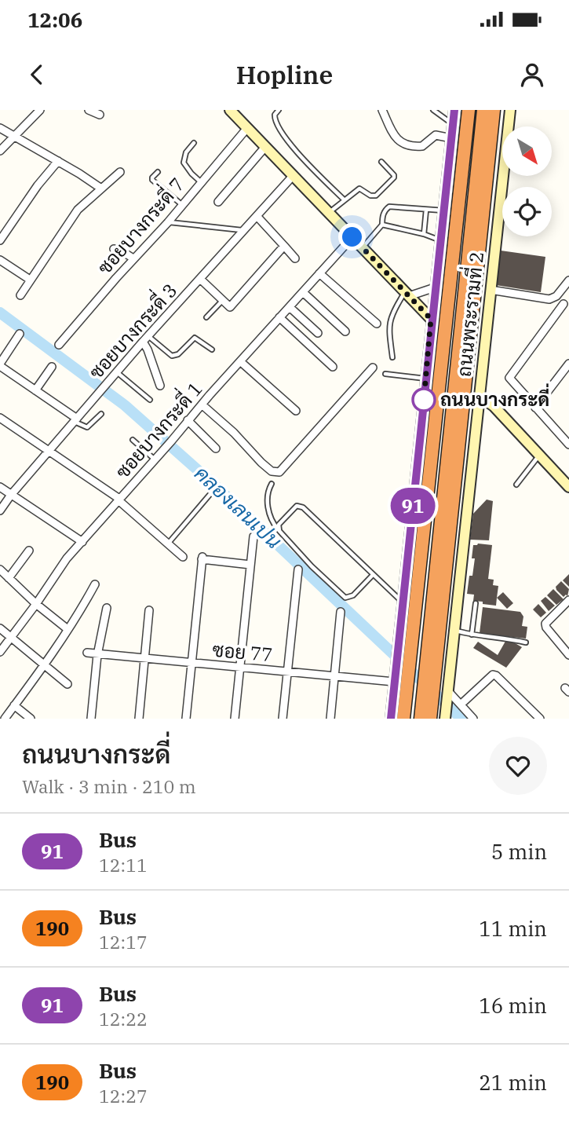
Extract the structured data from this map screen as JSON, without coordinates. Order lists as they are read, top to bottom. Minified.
{"streets":{"highway":["ถนนพระรามที่ 2"],"street":["ซอยบางกระดี่ 7","ซอยบางกระดี่ 3","ซอยบางกระดี่ 1","ซอย 77"]},"crossings":[["ถนนพระรามที่ 2","ซอย 77"]],"water":["คลองเลนเปน"],"places":["ถนนบางกระดี่"],"lines":["bus line 91"],"north":"bottom right","page":{"status":"12:06","header":"Hopline","on_map":"91","heading":["ถนนบางกระดี่","Walk · 3 min · 210 m"],"list":[{"mark":"91","name":"Bus","note":"12:11","value":"5 min"},{"mark":"190","name":"Bus","note":"12:17","value":"11 min"},{"mark":"91","name":"Bus","note":"12:22","value":"16 min"},{"mark":"190","name":"Bus","note":"12:27","value":"21 min"}]}}
